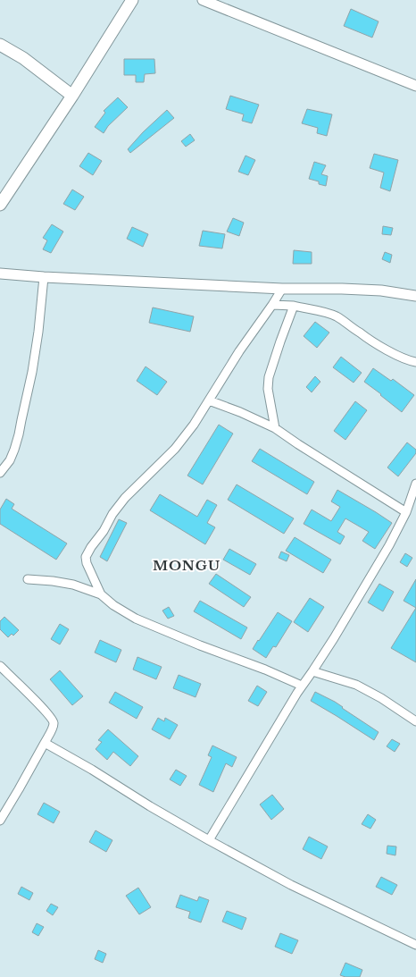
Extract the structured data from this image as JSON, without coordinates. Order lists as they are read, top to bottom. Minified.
{"districts":["MONGU"]}
